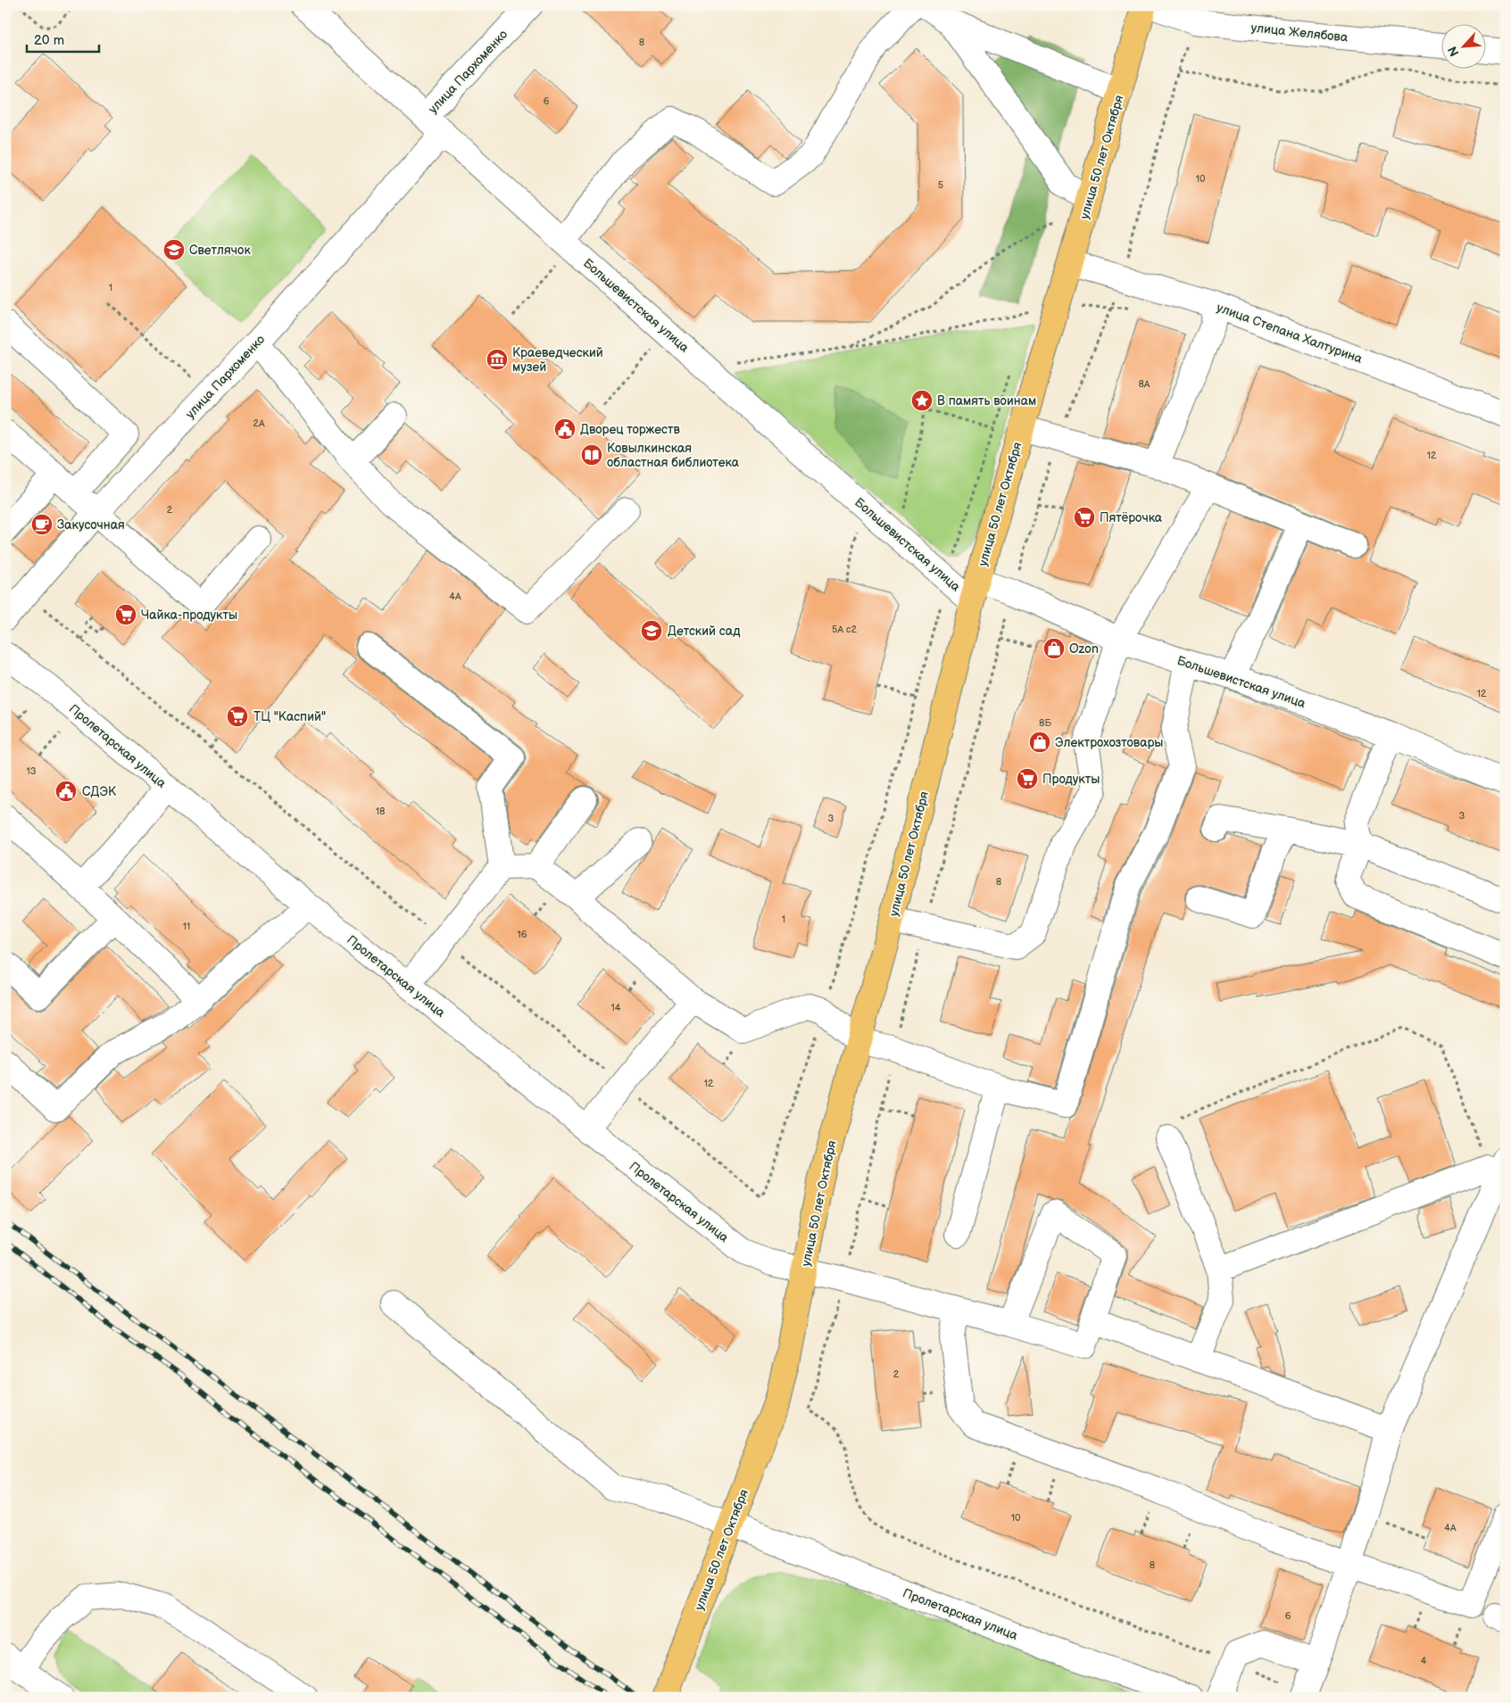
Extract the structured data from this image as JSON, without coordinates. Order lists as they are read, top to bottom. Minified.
{"streets":{"main road":["улица 50 лет Октября"],"street":["улица Желябова","улица Пархоменко","Большевистская улица","улица Степана Халтурина","Пролетарская улица"]},"crossings":[["улица Пархоменко","Большевистская улица"],["улица 50 лет Октября","Большевистская улица"],["улица 50 лет Октября","улица Степана Халтурина"],["улица 50 лет Октября","Пролетарская улица"]],"places":{"school or university":["Светлячок","Детский сад"],"museum":["Краеведческий музей"],"place":["В память воинам"],"public building":["Дворец торжеств","СДЭК"],"library":["Ковылкинская областная библиотека"],"supermarket":["Пятёрочка","Чайка-продукты","ТЦ \"Каспий\"","Продукты"],"cafe":["Закусочная"],"shop":["Ozon","Электрохозтовары"]},"house_numbers":["8","6","10","5","1","8А","2А","12","2","4А","5А с2","12","8Б","13","18","3","3","8","1","11","16","14","12","2","10","4А","8","6","4"],"scale_bar":"20 m","north":"bottom left"}
